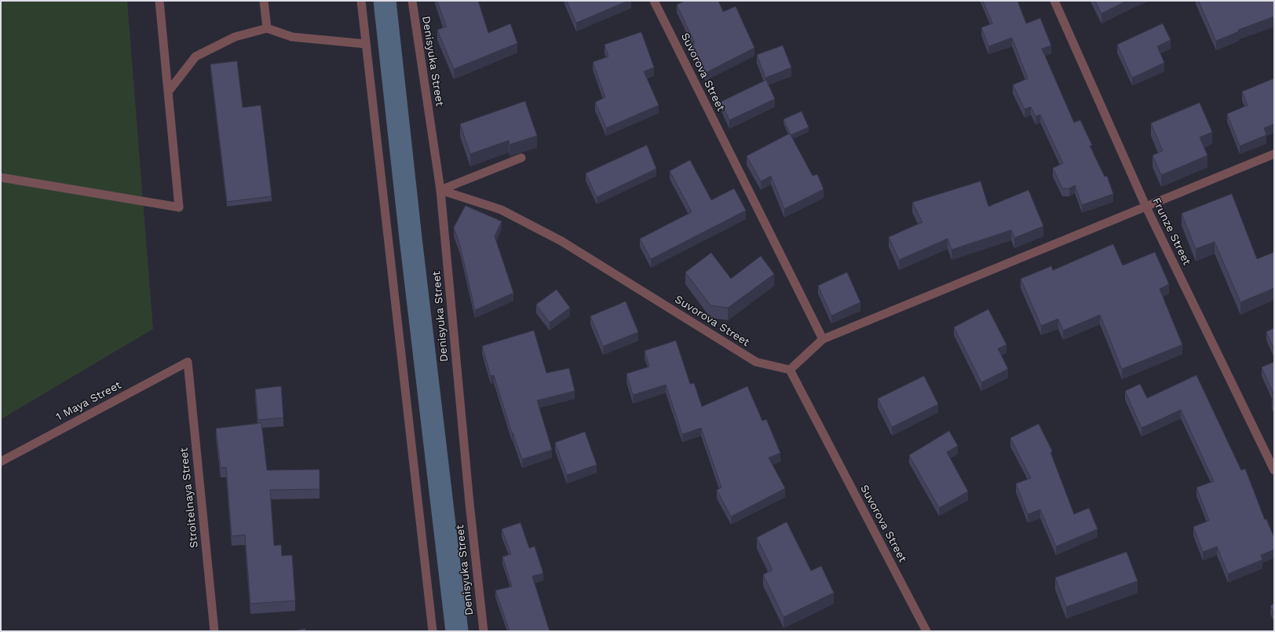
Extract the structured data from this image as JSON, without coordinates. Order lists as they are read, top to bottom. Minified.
{"streets":{"street":["Denisyuka Street","Suvorova Street","Frunze Street","1 Maya Street","Stroitelnaya Street"]},"crossings":[["Denisyuka Street","Suvorova Street"],["1 Maya Street","Stroitelnaya Street"]]}
